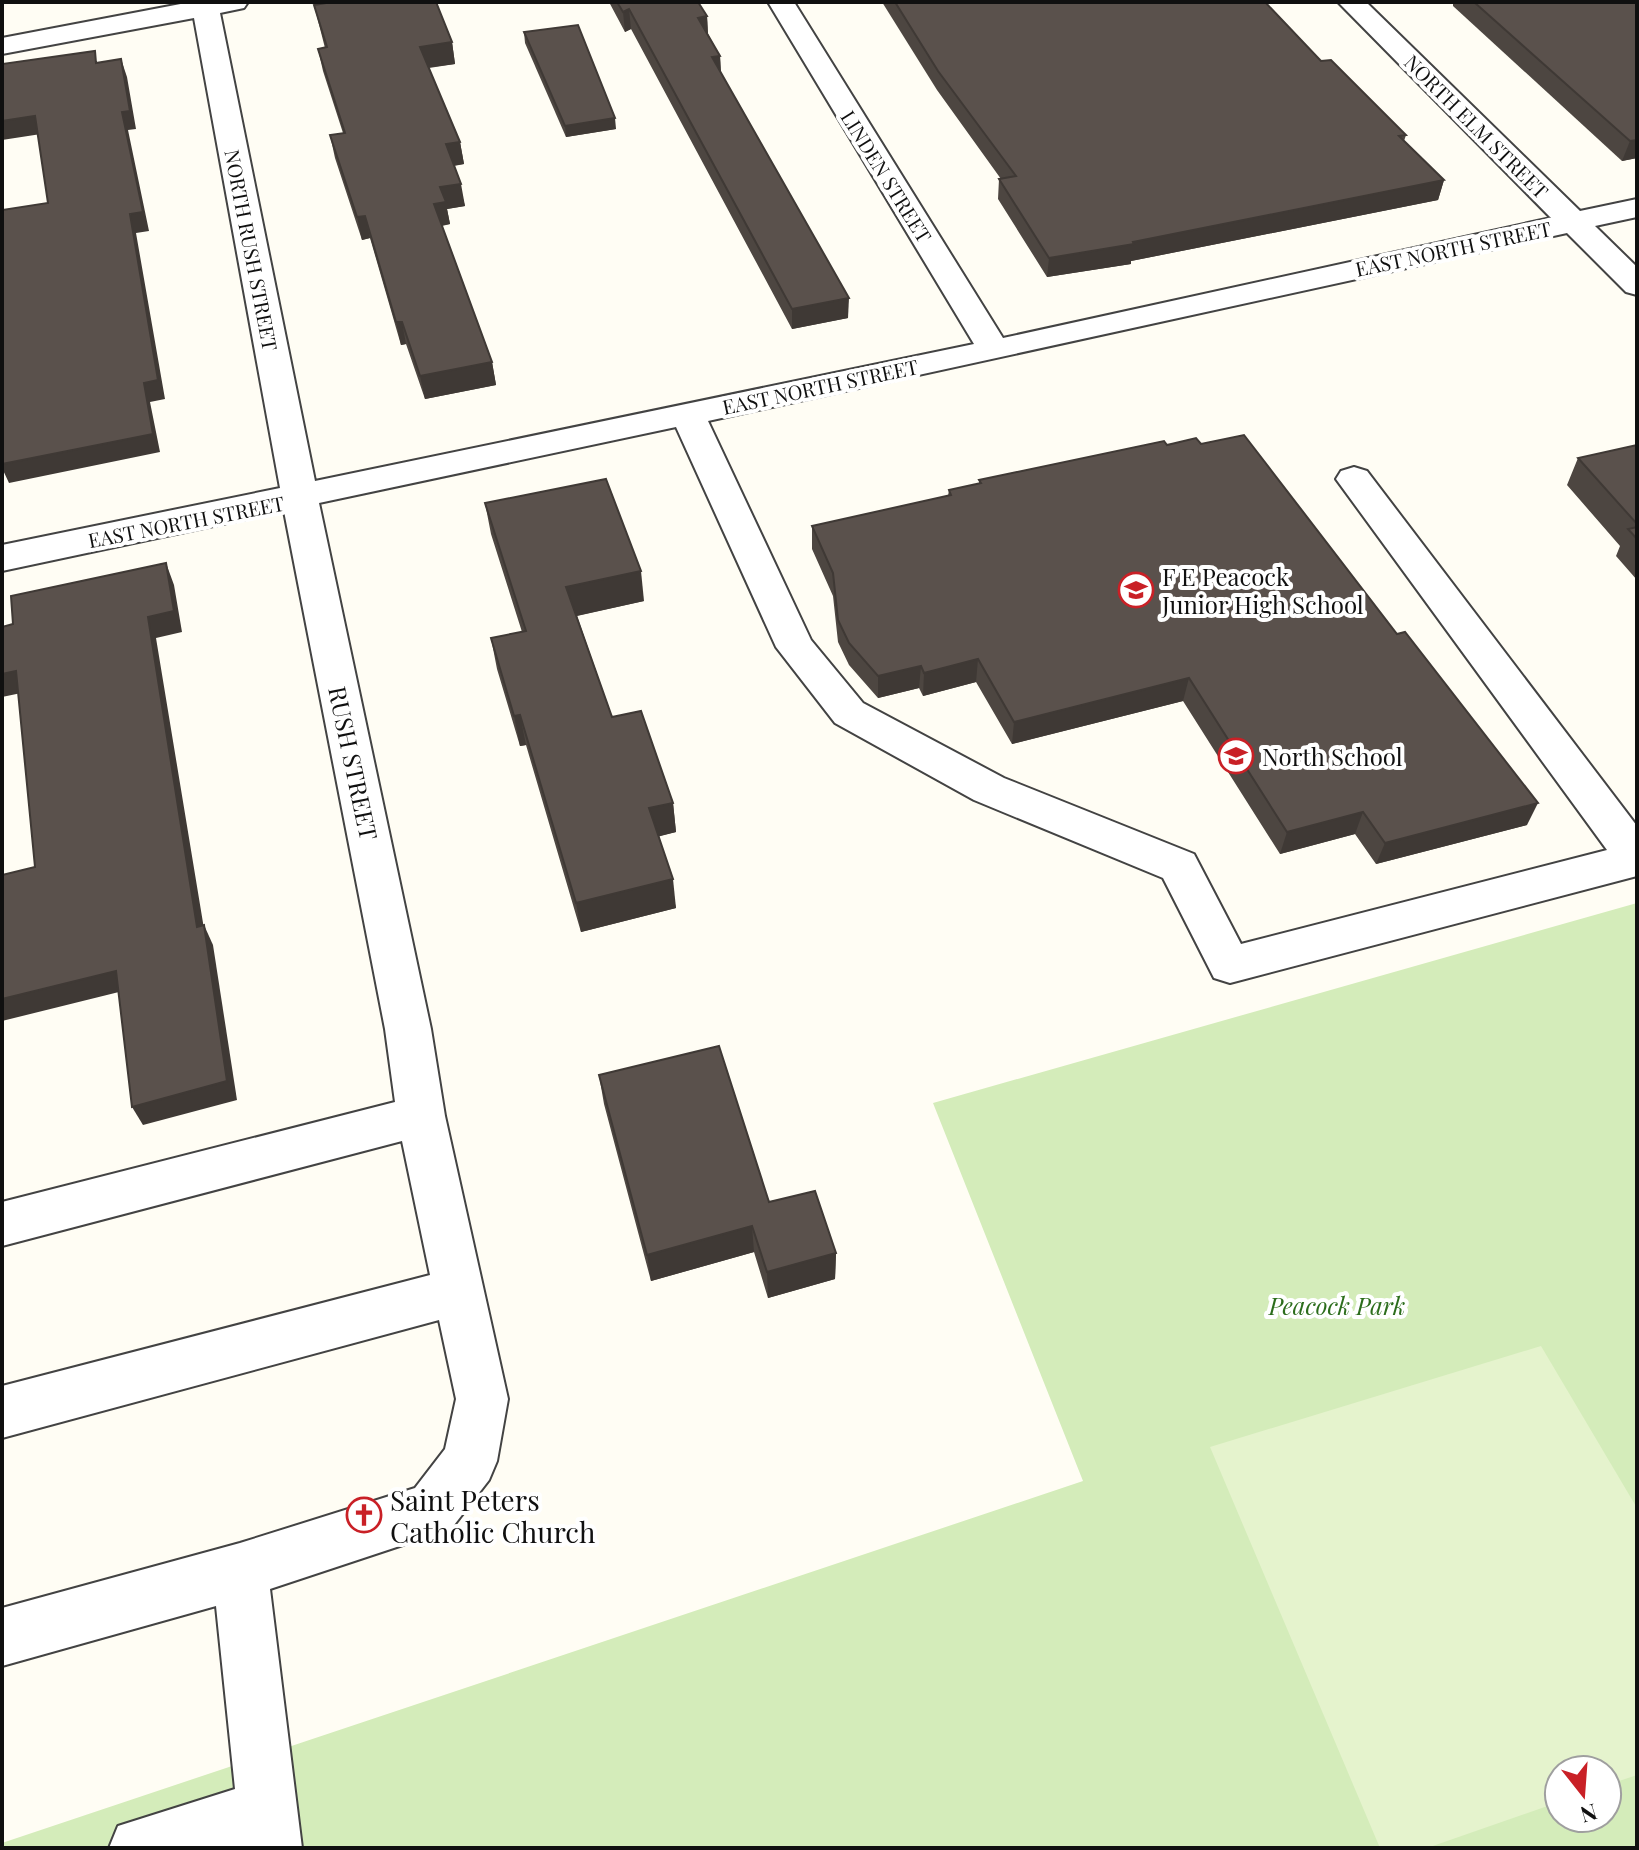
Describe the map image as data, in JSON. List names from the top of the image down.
{
  "streets": {
    "street": [
      "NORTH ELM STREET",
      "LINDEN STREET",
      "EAST NORTH STREET",
      "NORTH RUSH STREET",
      "RUSH STREET"
    ]
  },
  "crossings": [
    ["NORTH ELM STREET", "EAST NORTH STREET"],
    ["LINDEN STREET", "EAST NORTH STREET"],
    ["EAST NORTH STREET", "NORTH RUSH STREET"],
    ["EAST NORTH STREET", "RUSH STREET"],
    ["NORTH RUSH STREET", "RUSH STREET"]
  ],
  "parks": ["Peacock Park"],
  "places": {
    "school or university": ["F E Peacock Junior High School", "North School"],
    "church": ["Saint Peters Catholic Church"]
  },
  "north": "bottom"
}
